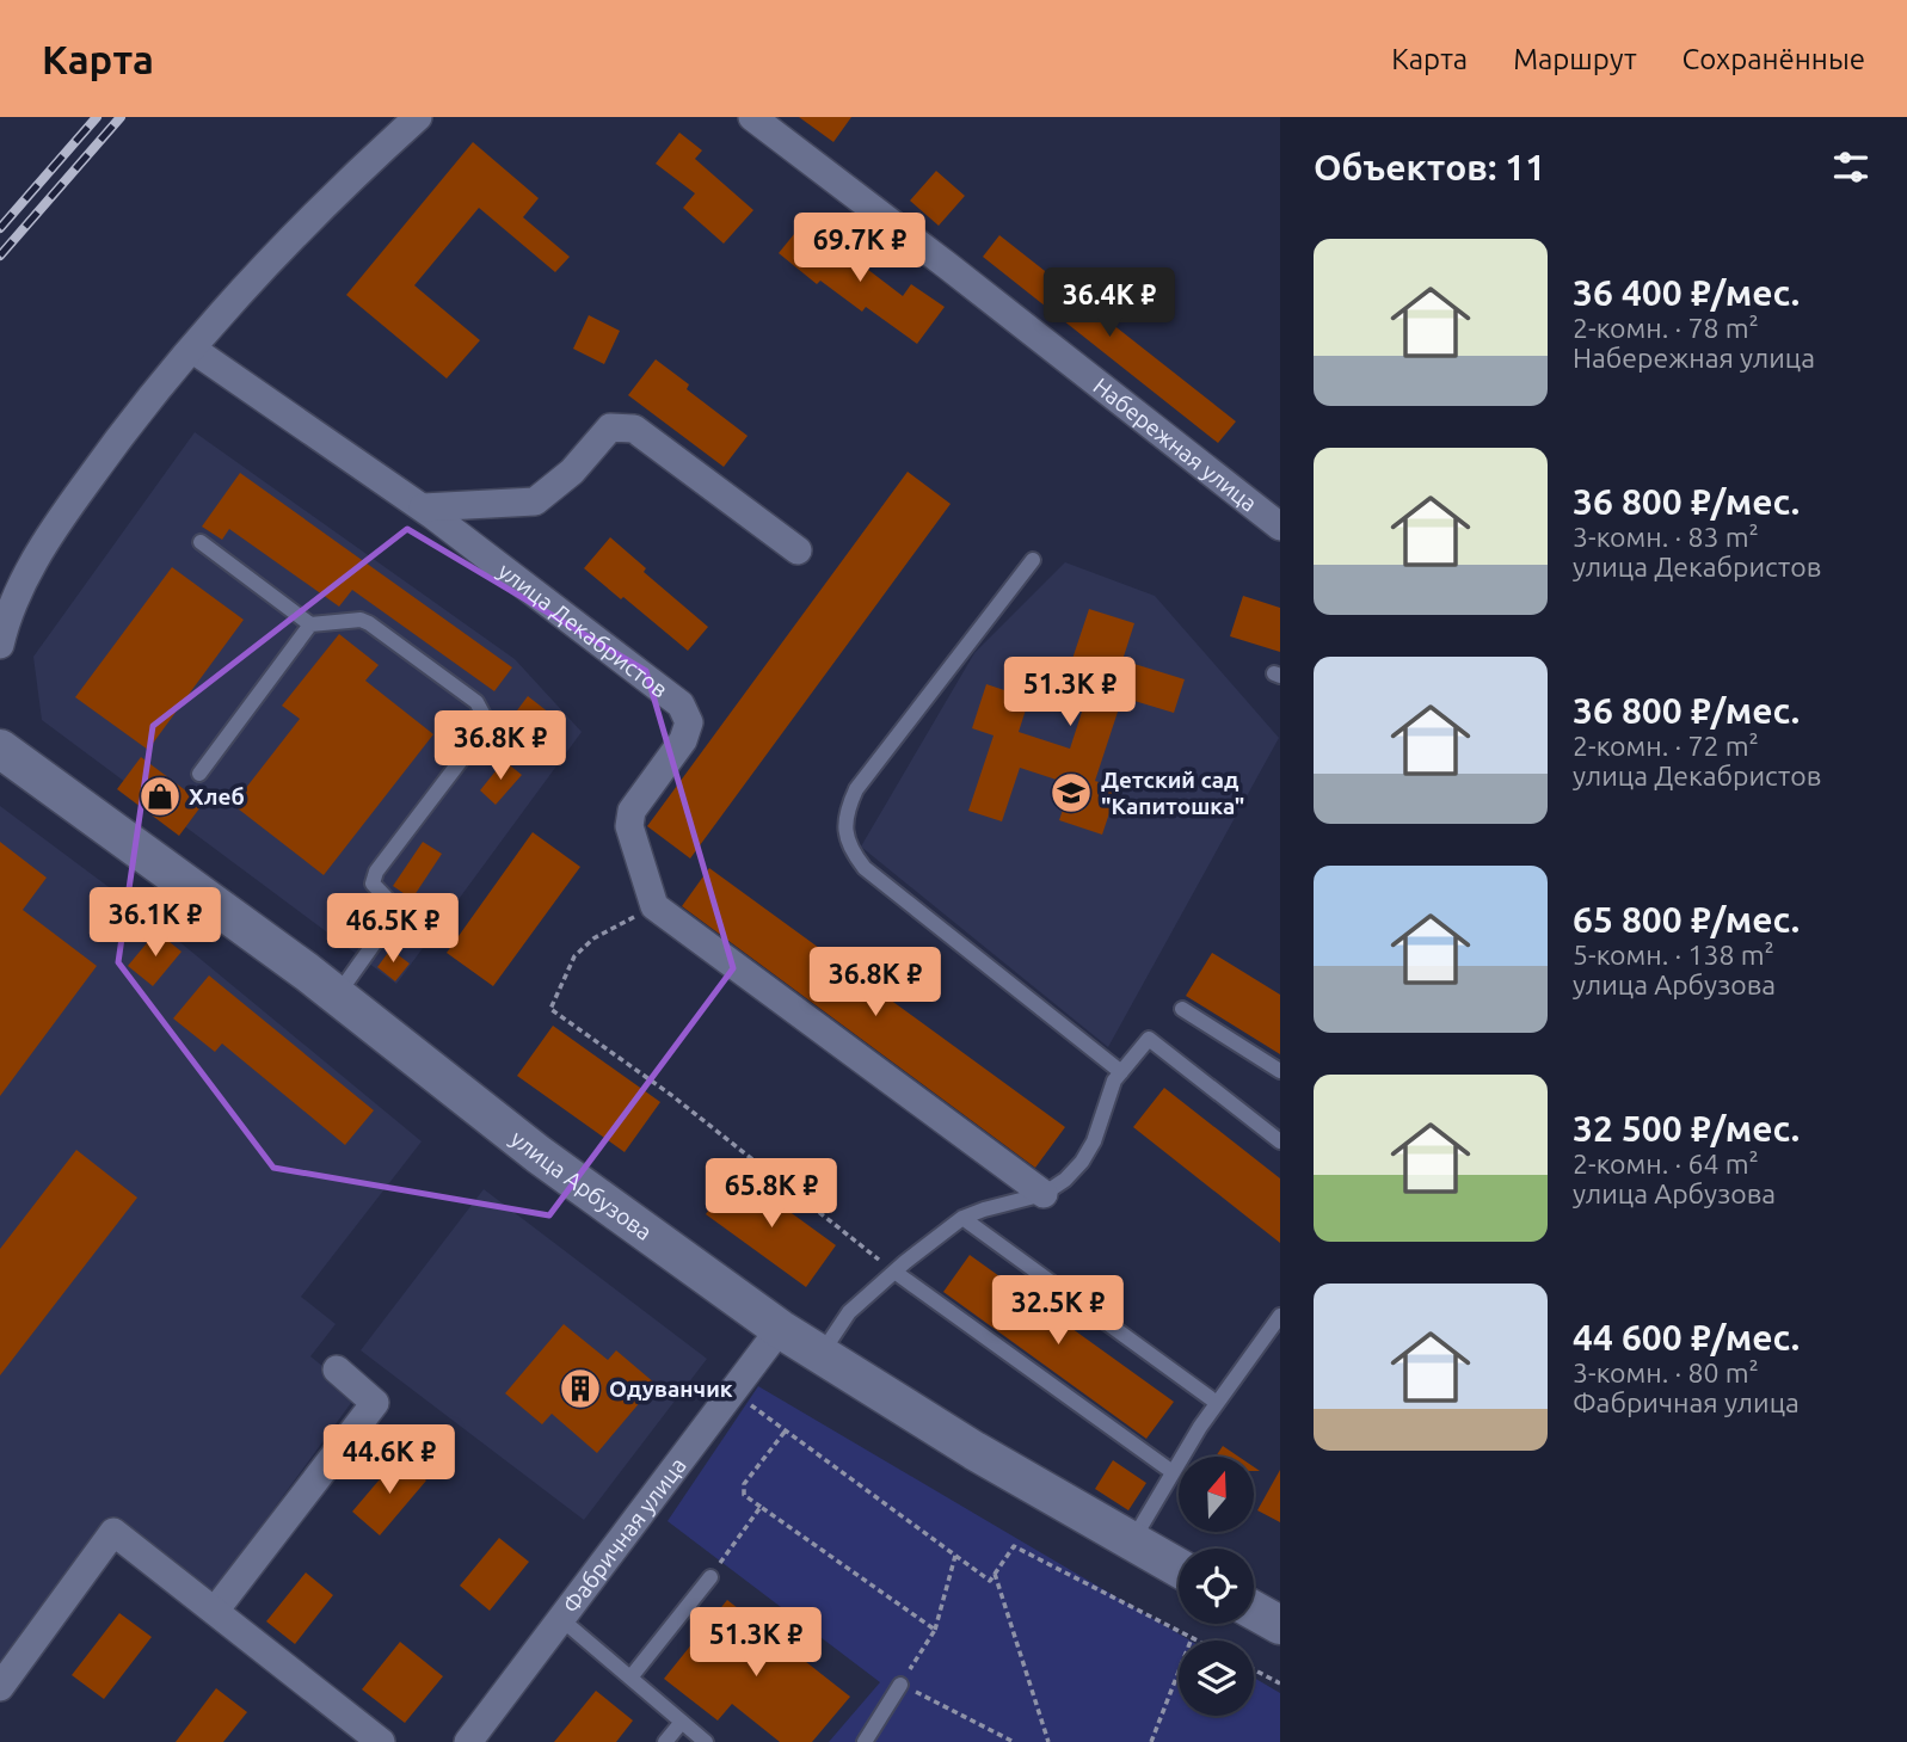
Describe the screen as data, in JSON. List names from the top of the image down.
{
  "streets": {
    "street": [
      "Набережная улица",
      "улица Декабристов",
      "улица Арбузова",
      "Фабричная улица"
    ]
  },
  "crossings": [
    ["улица Арбузова", "Фабричная улица"]
  ],
  "places": {
    "school or university": ["Детский сад \"Капитошка\""],
    "shop": ["Хлеб"],
    "building": ["Одуванчик"]
  },
  "north": "top",
  "page": {
    "header": "Карта",
    "nav": ["Карта", "Маршрут", "Сохранённые"],
    "heading": "Объектов: 11",
    "price": [
      "69.7K ₽",
      "36.4K ₽",
      "51.3K ₽",
      "36.8K ₽",
      "36.1K ₽",
      "46.5K ₽",
      "36.8K ₽",
      "65.8K ₽",
      "32.5K ₽",
      "44.6K ₽",
      "51.3K ₽"
    ],
    "list": [
      {
        "name": "36 400 ₽/мес.",
        "note": "2-комн. · 78 m² · Набережная улица"
      },
      {
        "name": "36 800 ₽/мес.",
        "note": "3-комн. · 83 m² · улица Декабристов"
      },
      {
        "name": "36 800 ₽/мес.",
        "note": "2-комн. · 72 m² · улица Декабристов"
      },
      {
        "name": "65 800 ₽/мес.",
        "note": "5-комн. · 138 m² · улица Арбузова"
      },
      {
        "name": "32 500 ₽/мес.",
        "note": "2-комн. · 64 m² · улица Арбузова"
      },
      {
        "name": "44 600 ₽/мес.",
        "note": "3-комн. · 80 m² · Фабричная улица"
      }
    ]
  }
}
